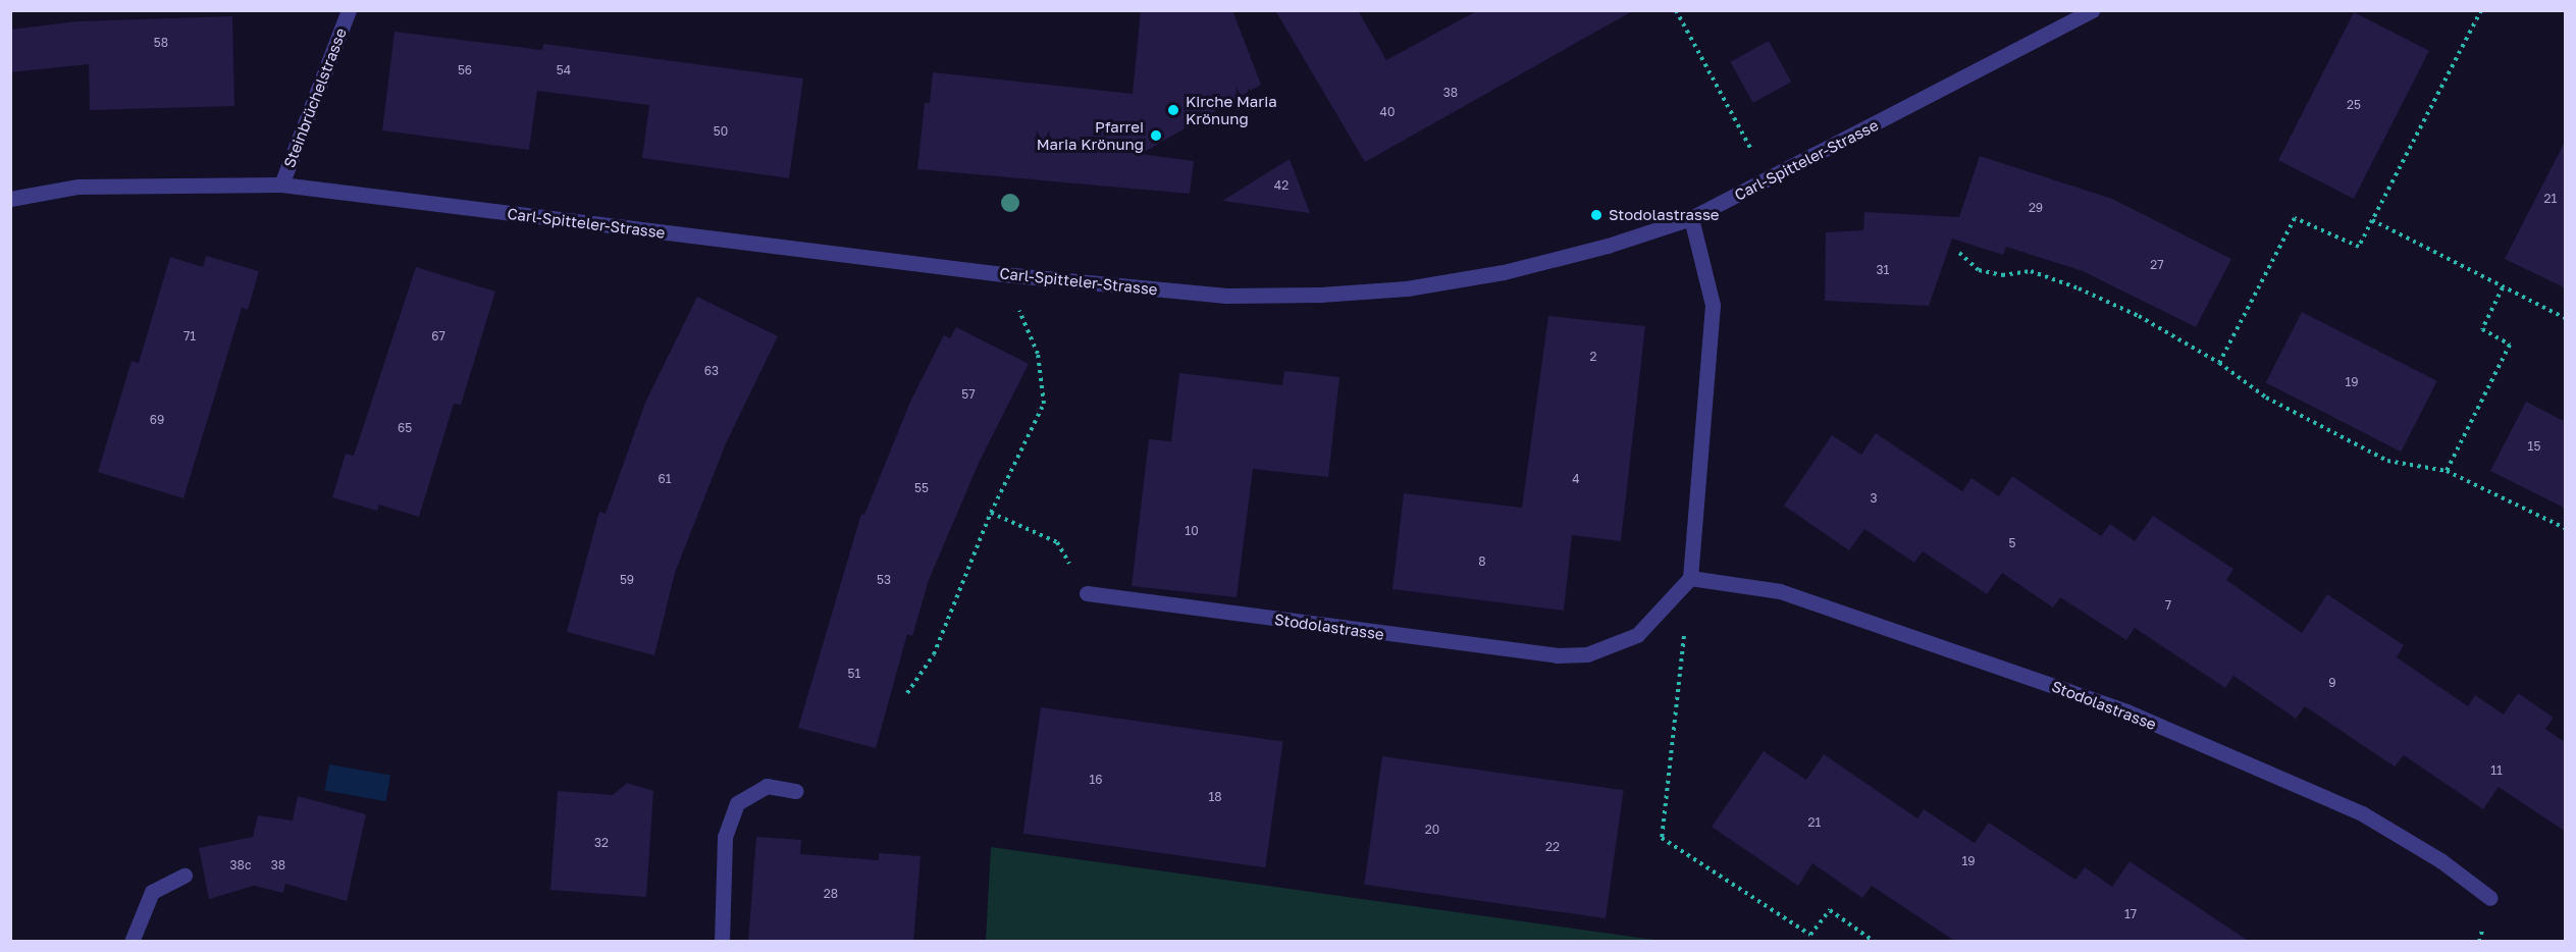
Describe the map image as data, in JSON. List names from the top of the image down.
{
  "streets": {
    "street": ["Steinbrüchelstrasse", "Carl-Spitteler-Strasse", "Stodolastrasse"]
  },
  "crossings": [
    ["Steinbrüchelstrasse", "Carl-Spitteler-Strasse"]
  ],
  "places": ["Kirche Maria Krönung", "Pfarrei Maria Krönung", "Stodolastrasse"],
  "house_numbers": [
    "58",
    "56",
    "54",
    "38",
    "25",
    "40",
    "50",
    "42",
    "21",
    "29",
    "27",
    "31",
    "71",
    "67",
    "2",
    "63",
    "19",
    "57",
    "69",
    "65",
    "15",
    "61",
    "4",
    "55",
    "3",
    "10",
    "5",
    "8",
    "59",
    "53",
    "7",
    "51",
    "9",
    "11",
    "16",
    "18",
    "21",
    "20",
    "32",
    "22",
    "19",
    "38c",
    "38",
    "28",
    "17"
  ]
}
